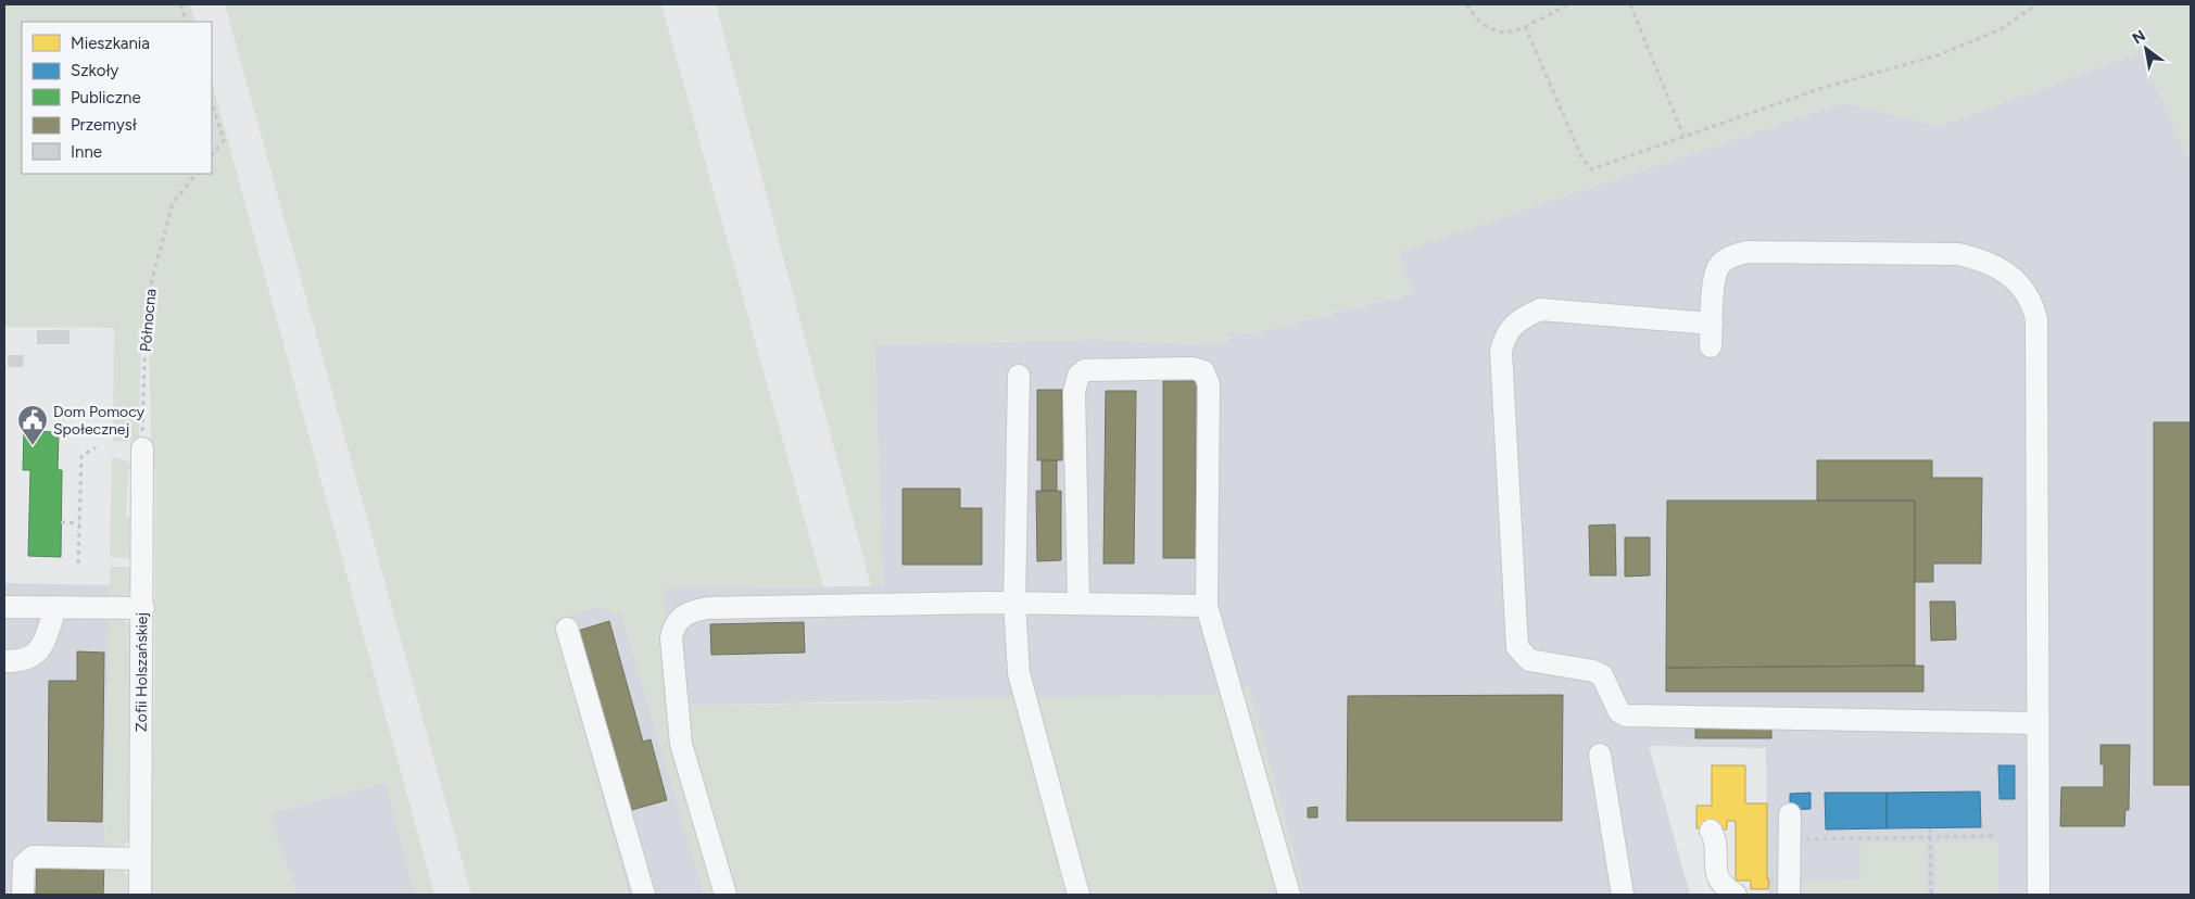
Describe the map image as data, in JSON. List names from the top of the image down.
{
  "streets": {
    "street": ["Zofii Holszańskiej"],
    "path": ["Północna"]
  },
  "crossings": [
    ["Północna", "Zofii Holszańskiej"]
  ],
  "places": {
    "public building": ["Dom Pomocy Społecznej"]
  },
  "legend": [
    "Mieszkania",
    "Szkoły",
    "Publiczne",
    "Przemysł",
    "Inne"
  ],
  "north": "top left"
}
